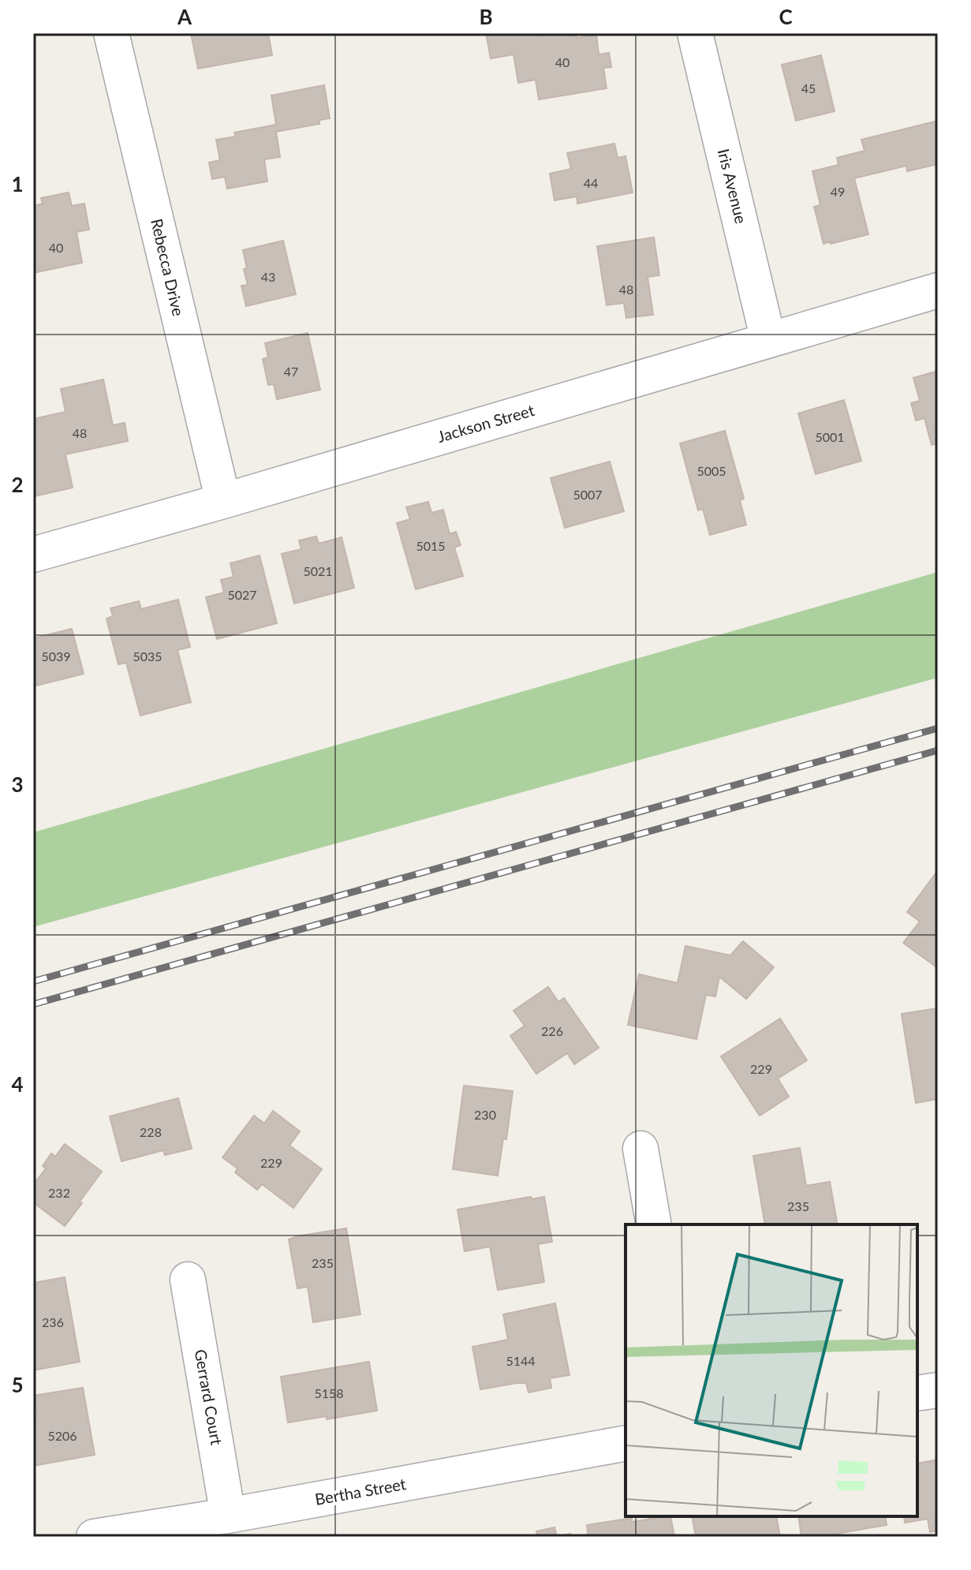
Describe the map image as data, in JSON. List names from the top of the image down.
{
  "streets": {
    "street": [
      "Iris Avenue",
      "Rebecca Drive",
      "Jackson Street",
      "Gerrard Court",
      "Bertha Street"
    ]
  },
  "crossings": [
    ["Iris Avenue", "Jackson Street"],
    ["Rebecca Drive", "Jackson Street"],
    ["Gerrard Court", "Bertha Street"]
  ],
  "house_numbers": [
    "40",
    "45",
    "44",
    "49",
    "40",
    "43",
    "48",
    "47",
    "48",
    "5001",
    "5005",
    "5007",
    "5015",
    "5021",
    "5027",
    "5039",
    "5035",
    "226",
    "229",
    "230",
    "228",
    "229",
    "232",
    "235",
    "235",
    "236",
    "5144",
    "5158",
    "5206"
  ],
  "grid": {
    "columns": ["A", "B", "C"],
    "rows": [
      "1",
      "2",
      "3",
      "4",
      "5"
    ]
  }
}
